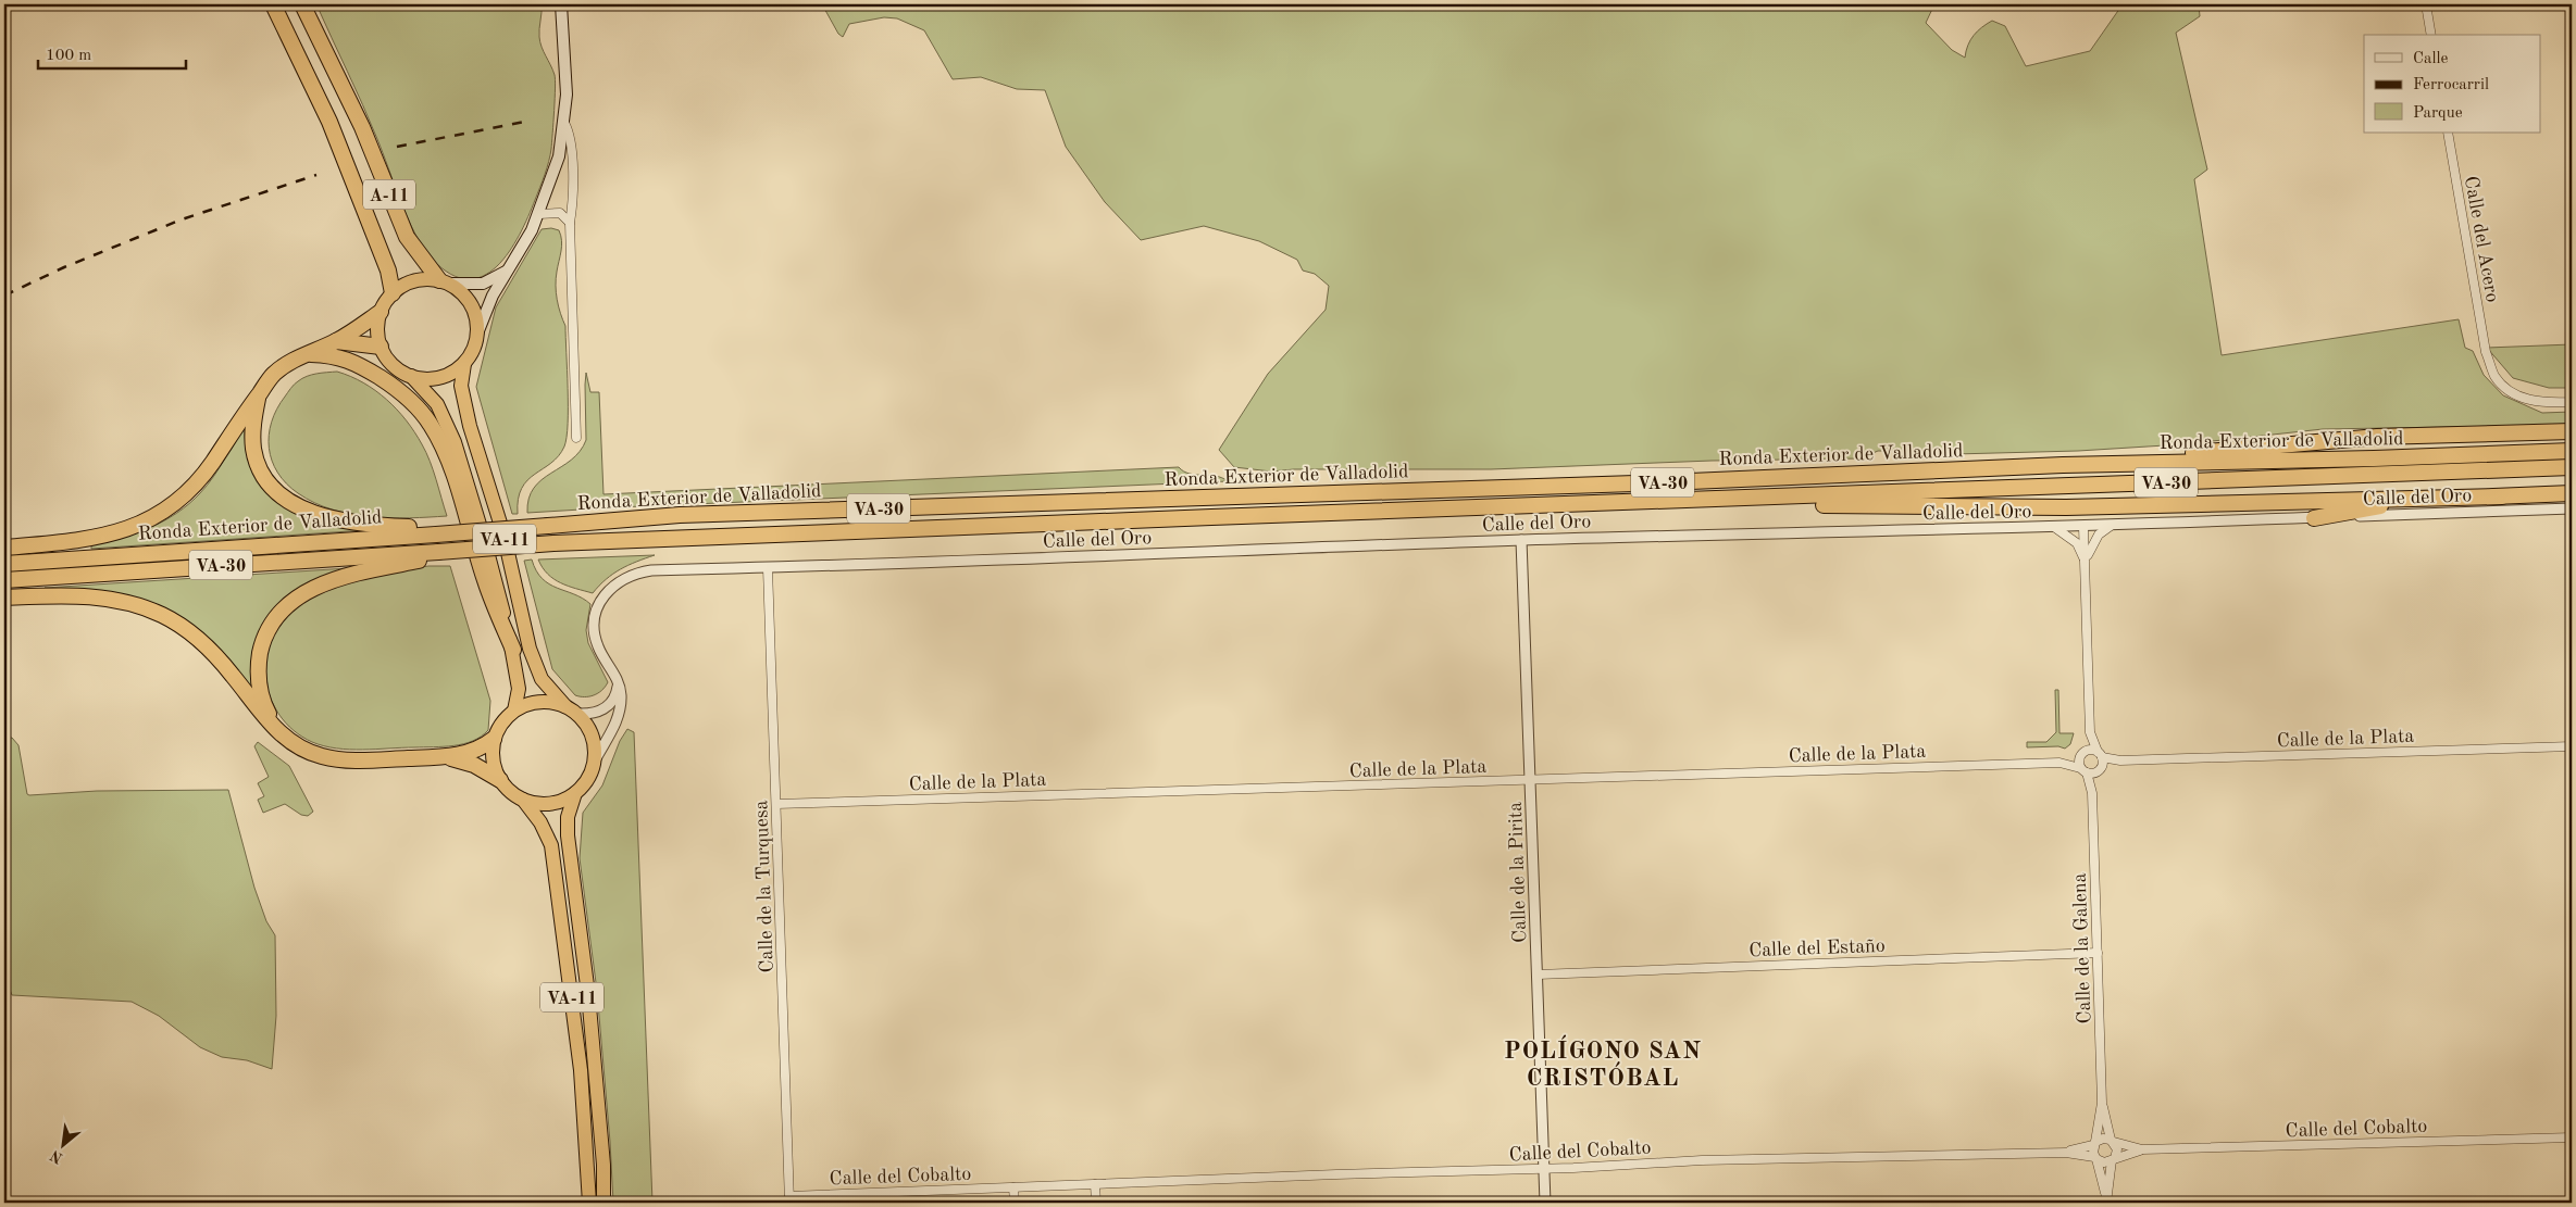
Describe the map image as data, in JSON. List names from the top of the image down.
{
  "streets": {
    "highway": [
      "A-11",
      "Ronda Exterior de Valladolid",
      "VA-30",
      "VA-11"
    ],
    "street": [
      "Calle del Acero",
      "Calle del Oro",
      "Calle de la Plata",
      "Calle de la Pirita",
      "Calle de la Turquesa",
      "Calle del Estaño",
      "Calle de la Galena",
      "Calle del Cobalto"
    ]
  },
  "crossings": [
    ["A-11", "VA-11"],
    ["Calle del Oro", "VA-11"],
    ["Calle del Oro", "Calle de la Pirita"],
    ["Calle del Oro", "Calle de la Turquesa"],
    ["Calle de la Plata", "Calle de la Pirita"],
    ["Calle de la Plata", "Calle de la Turquesa"],
    ["Calle de la Plata", "Calle de la Galena"],
    ["Calle de la Pirita", "Calle del Estaño"],
    ["Calle de la Pirita", "Calle del Cobalto"],
    ["Calle de la Turquesa", "Calle del Cobalto"],
    ["Calle del Estaño", "Calle de la Galena"],
    ["Calle de la Galena", "Calle del Cobalto"]
  ],
  "districts": ["POLÍGONO SAN CRISTÓBAL"],
  "legend": ["Calle", "Ferrocarril", "Parque"],
  "scale_bar": "100 m",
  "north": "bottom left"
}
